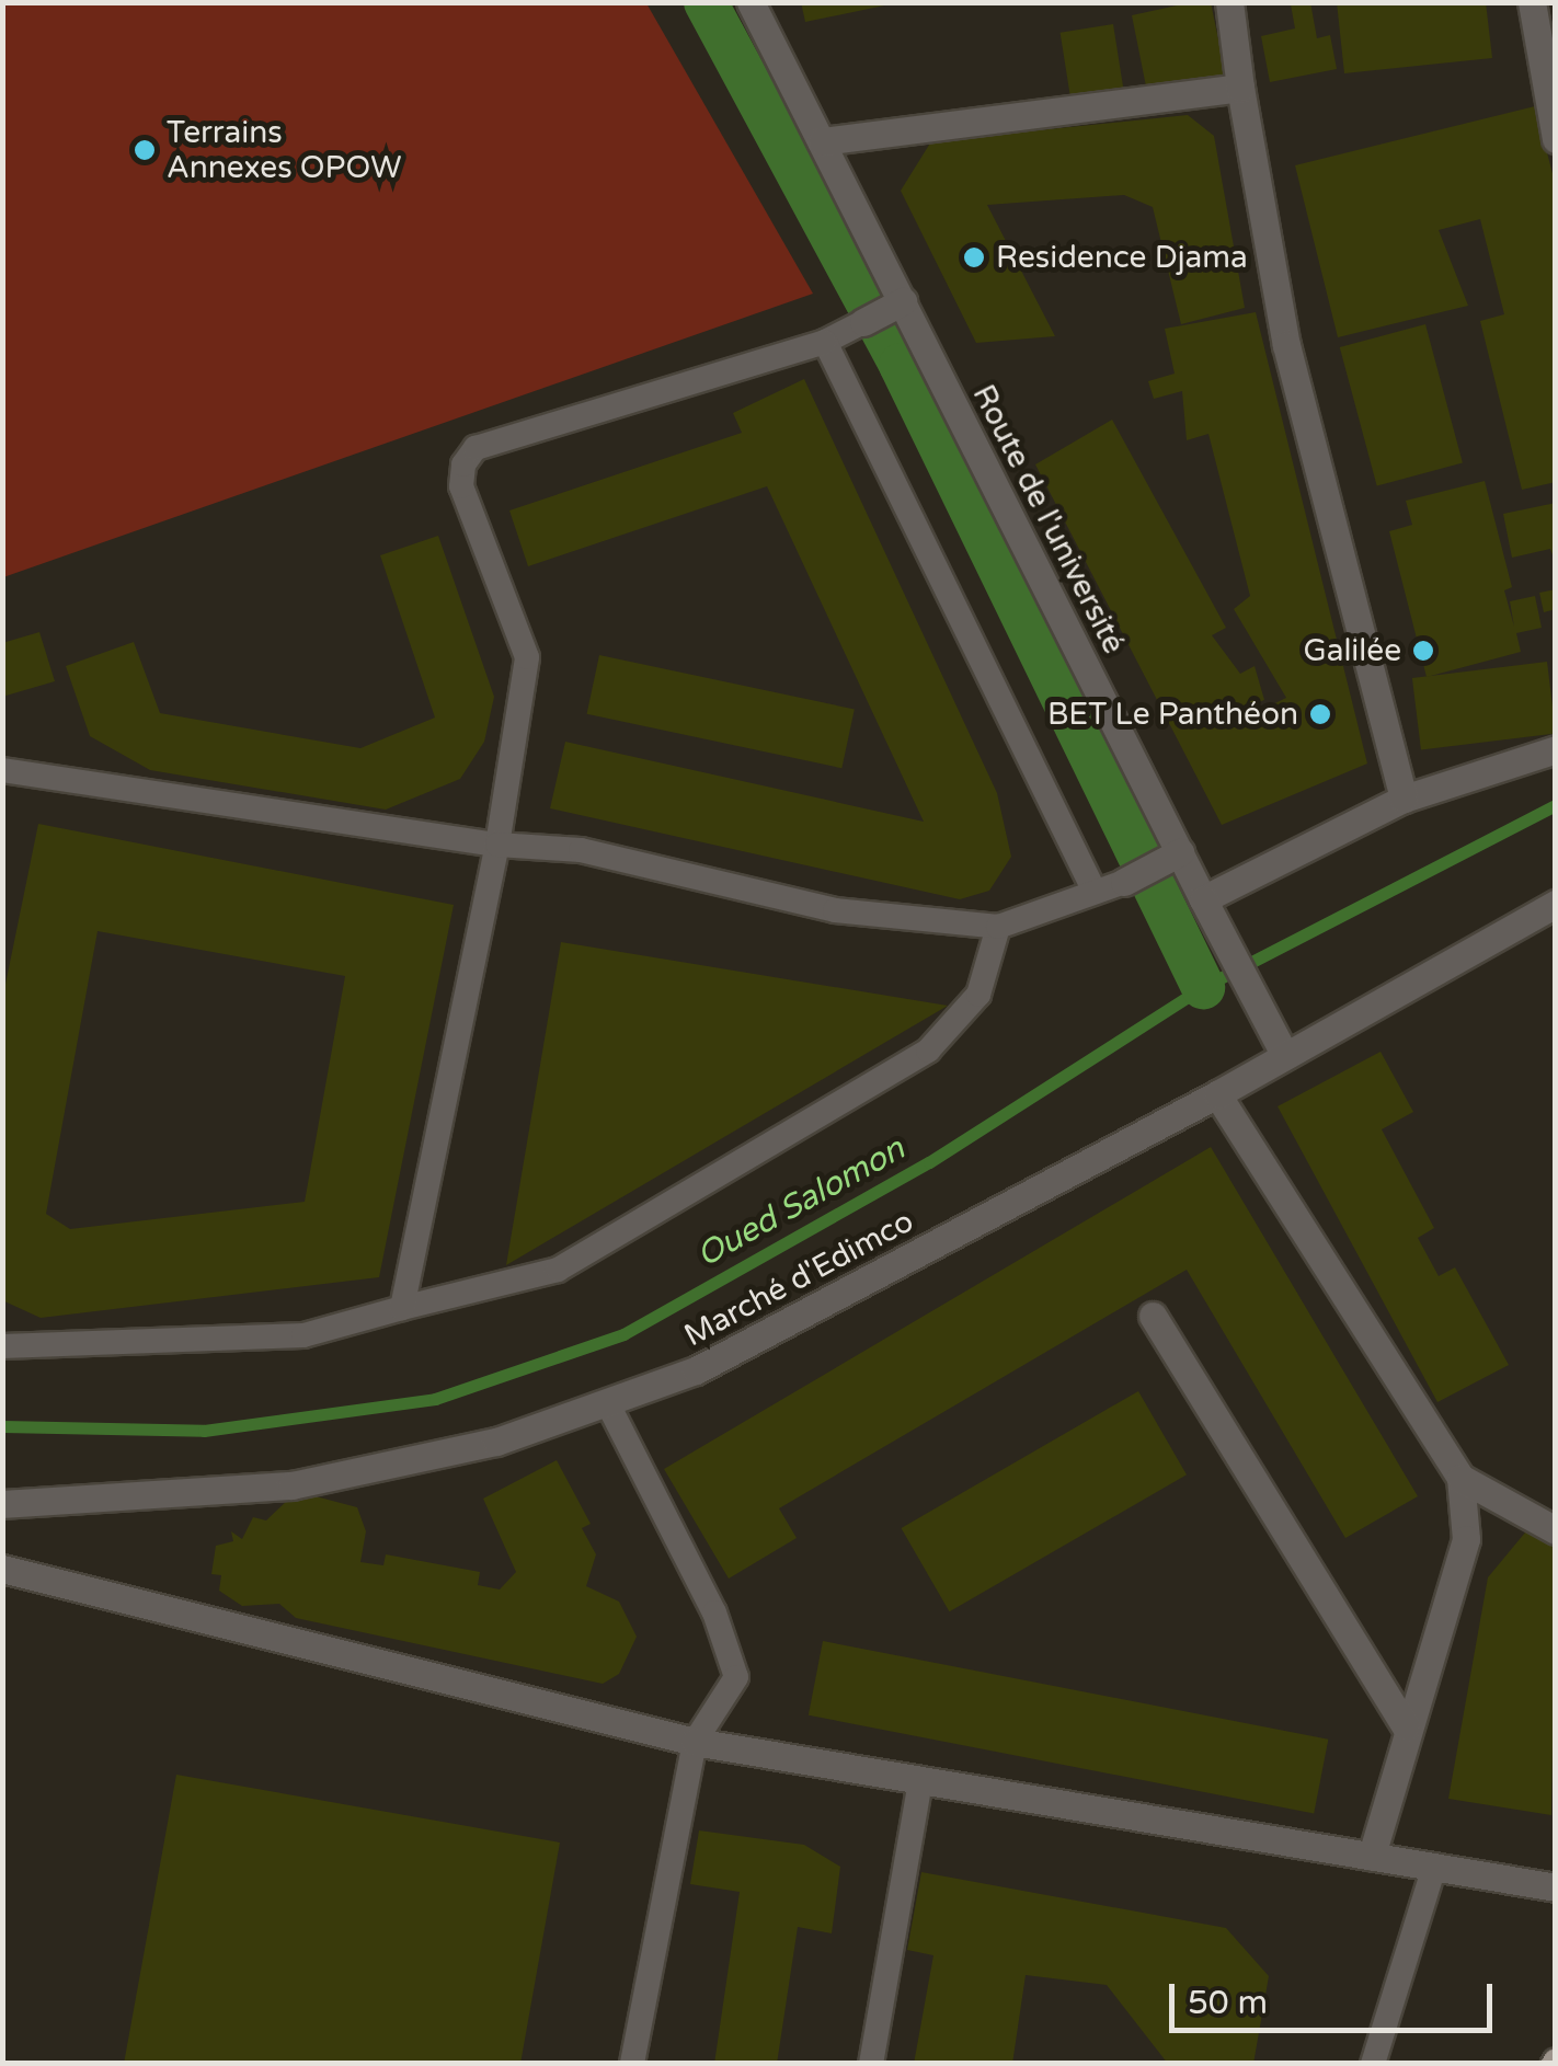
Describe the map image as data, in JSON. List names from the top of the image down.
{
  "streets": {
    "street": ["Route de l'université", "Marché d'Edimco"]
  },
  "crossings": [
    ["Route de l'université", "Marché d'Edimco"]
  ],
  "water": ["Oued Salomon"],
  "places": [
    "Terrains Annexes OPOW",
    "Residence Djama",
    "Galilée",
    "BET Le Panthéon"
  ],
  "scale_bar": "50 m"
}
